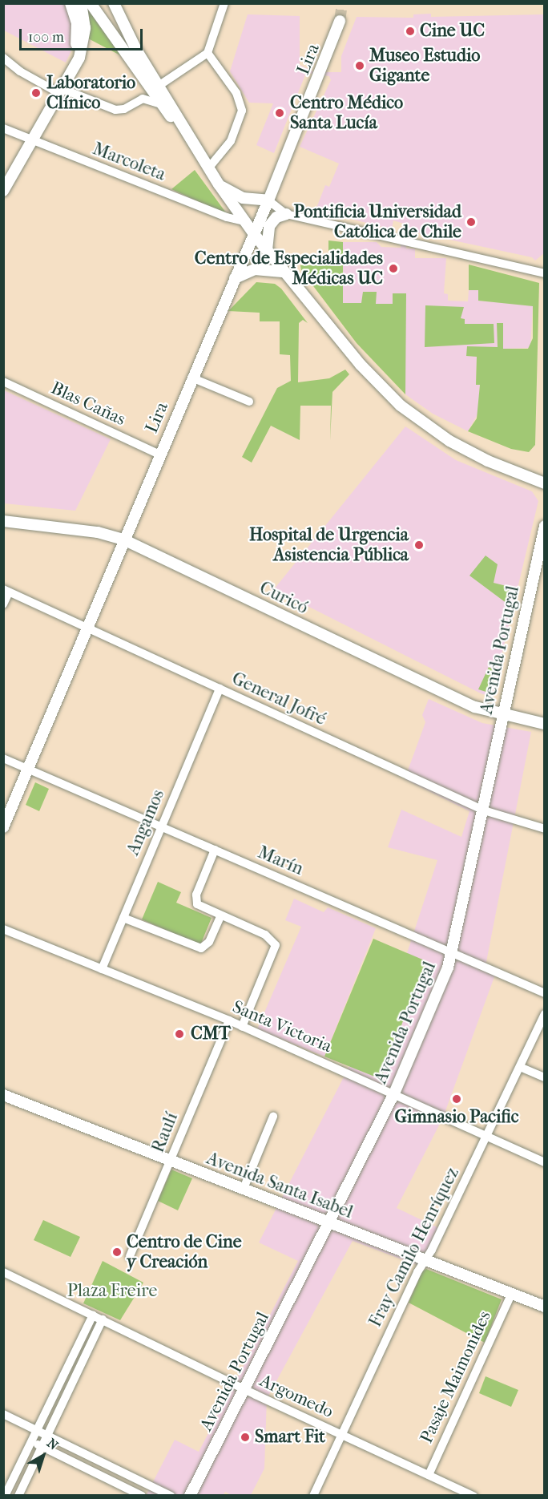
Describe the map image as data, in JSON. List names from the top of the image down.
{
  "streets": {
    "main road": [
      "Lira",
      "Curicó",
      "Avenida Portugal",
      "Avenida Santa Isabel"
    ],
    "street": [
      "Marcoleta",
      "Blas Cañas",
      "General Jofré",
      "Angamos",
      "Marín",
      "Santa Victoria",
      "Raulí",
      "Fray Camilo Henríquez",
      "Pasaje Maimonides",
      "Argomedo"
    ]
  },
  "crossings": [
    ["Lira", "Blas Cañas"],
    ["Lira", "Curicó"],
    ["Lira", "General Jofré"],
    ["Lira", "Marín"],
    ["Curicó", "Avenida Portugal"],
    ["Avenida Portugal", "General Jofré"],
    ["Avenida Portugal", "Marín"],
    ["Avenida Portugal", "Santa Victoria"],
    ["Avenida Portugal", "Avenida Santa Isabel"],
    ["Avenida Portugal", "Argomedo"],
    ["General Jofré", "Angamos"],
    ["Angamos", "Marín"],
    ["Angamos", "Santa Victoria"],
    ["Santa Victoria", "Raulí"],
    ["Santa Victoria", "Fray Camilo Henríquez"],
    ["Raulí", "Avenida Santa Isabel"],
    ["Avenida Santa Isabel", "Fray Camilo Henríquez"],
    ["Avenida Santa Isabel", "Pasaje Maimonides"],
    ["Fray Camilo Henríquez", "Argomedo"],
    ["Pasaje Maimonides", "Argomedo"]
  ],
  "parks": ["Plaza Freire"],
  "places": [
    "Cine UC",
    "Museo Estudio Gigante",
    "Laboratorio Clínico",
    "Centro Médico Santa Lucía",
    "Pontificia Universidad Católica de Chile",
    "Centro de Especialidades Médicas UC",
    "Hospital de Urgencia Asistencia Pública",
    "CMT",
    "Gimnasio Pacific",
    "Centro de Cine y Creación",
    "Smart Fit"
  ],
  "scale_bar": "100 m",
  "north": "top right"
}
